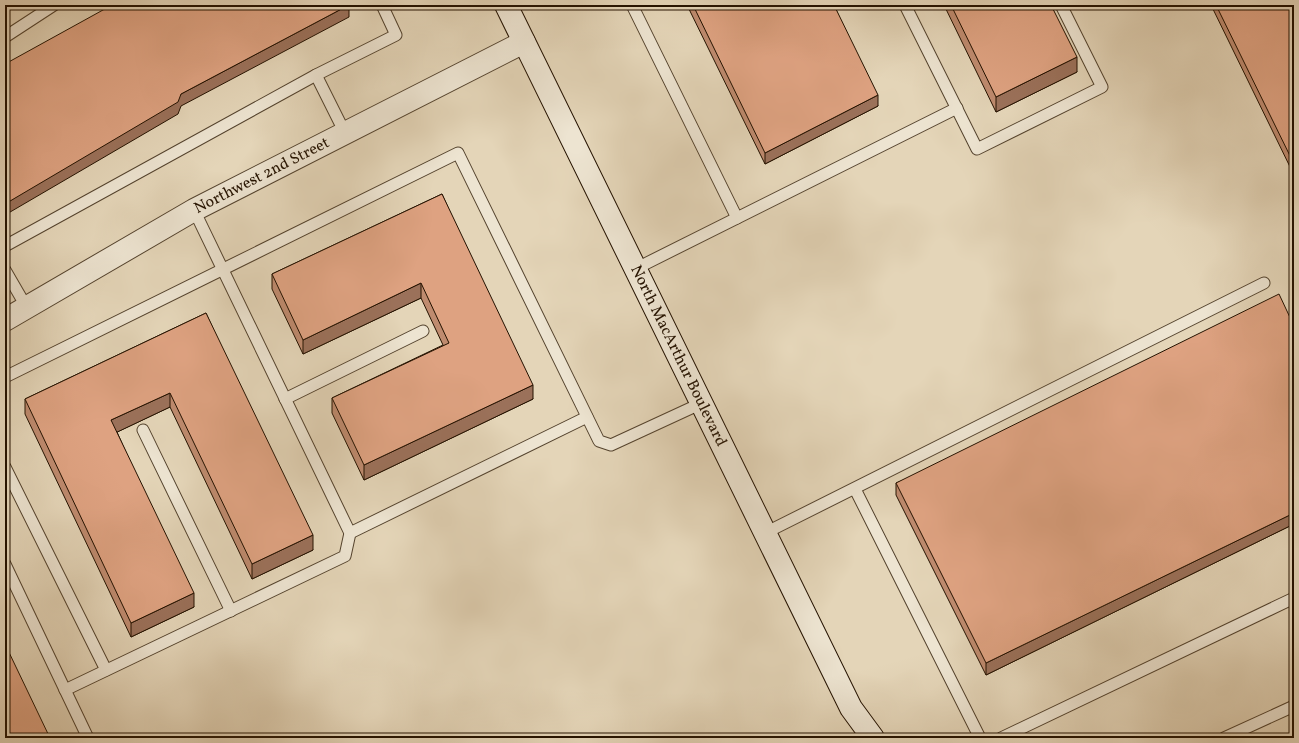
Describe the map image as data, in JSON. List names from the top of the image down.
{
  "streets": {
    "main road": ["Northwest 2nd Street", "North MacArthur Boulevard"]
  },
  "crossings": [
    ["Northwest 2nd Street", "North MacArthur Boulevard"]
  ]
}
